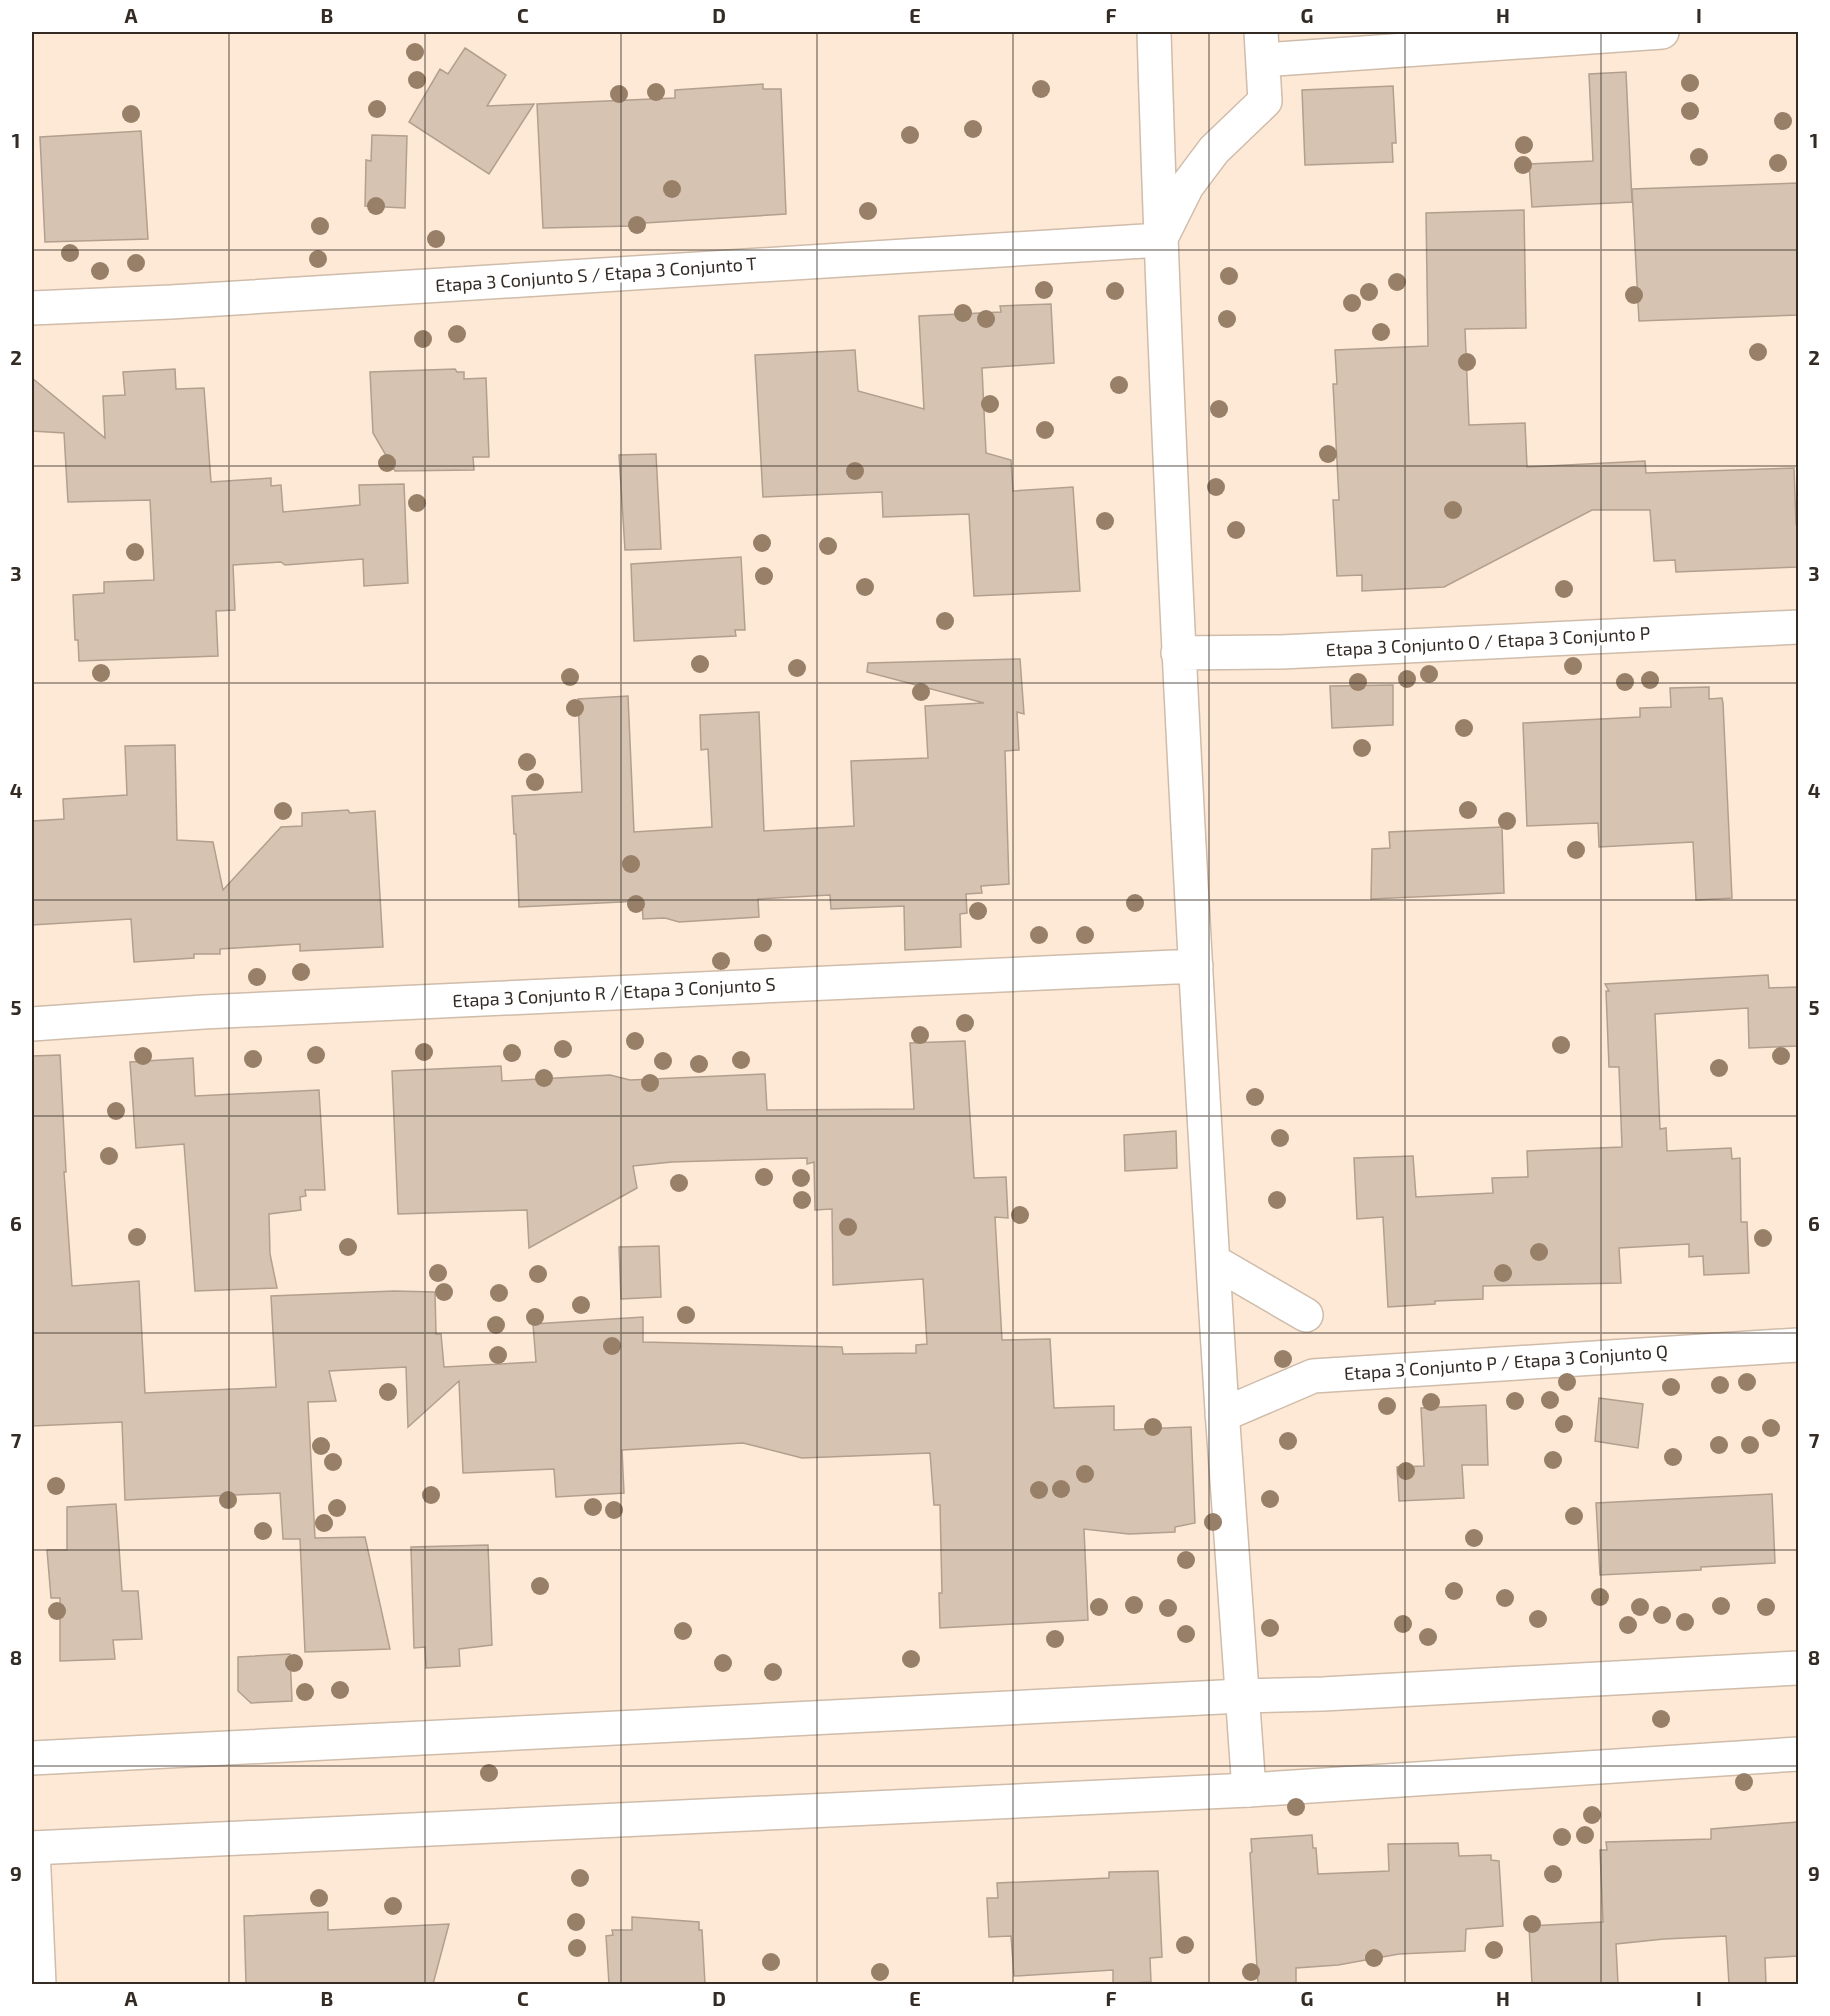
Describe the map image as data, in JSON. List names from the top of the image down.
{
  "streets": {
    "street": [
      "Etapa 3 Conjunto S / Etapa 3 Conjunto T",
      "Etapa 3 Conjunto O / Etapa 3 Conjunto P",
      "Etapa 3 Conjunto R / Etapa 3 Conjunto S",
      "Etapa 3 Conjunto P / Etapa 3 Conjunto Q"
    ]
  },
  "grid": {
    "columns": [
      "A",
      "B",
      "C",
      "D",
      "E",
      "F",
      "G",
      "H",
      "I"
    ],
    "rows": [
      "1",
      "2",
      "3",
      "4",
      "5",
      "6",
      "7",
      "8",
      "9"
    ]
  }
}
